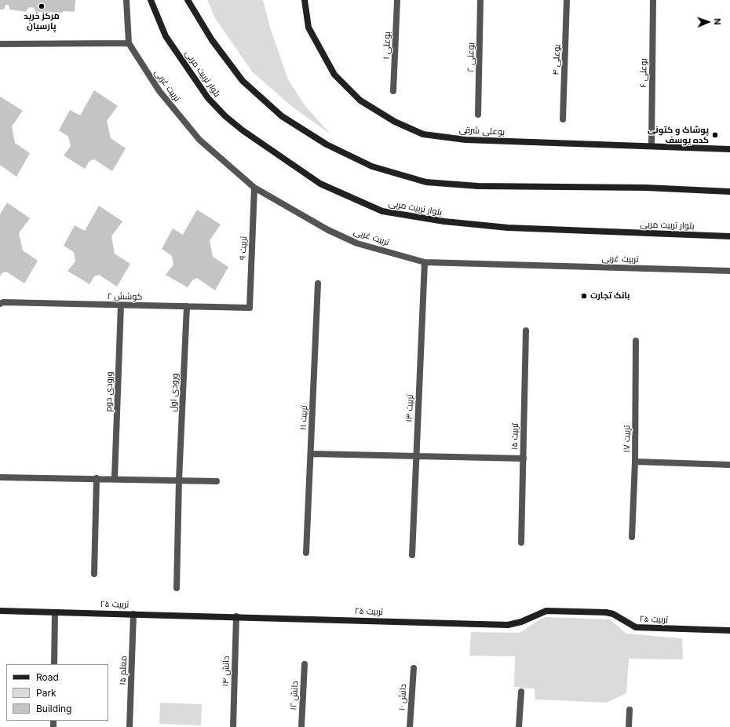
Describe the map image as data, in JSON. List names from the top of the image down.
{
  "streets": {
    "main road": ["بلوار تربیت مربی", "بوعلی شرقی", "تربیت ۲۵"],
    "street": [
      "بوعلی ۱",
      "بوعلی ۲",
      "بوعلی ۴",
      "بوعلی ۶",
      "تربیت غربی",
      "تربیت ۹",
      "کوشش ۲",
      "ورودی دوم",
      "ورودی اول",
      "تربیت ۱۳",
      "تربیت ۱۱",
      "تربیت ۱۵",
      "تربیت ۱۷",
      "معلم ۱۵",
      "دانش ۱۴",
      "دانش ۱۲",
      "دانش ۱۰"
    ]
  },
  "crossings": [
    ["بوعلی ۶", "بوعلی شرقی"],
    ["تربیت غربی", "تربیت ۹"],
    ["تربیت غربی", "تربیت ۱۳"],
    ["تربیت ۹", "کوشش ۲"],
    ["کوشش ۲", "ورودی دوم"],
    ["کوشش ۲", "ورودی اول"],
    ["تربیت ۲۵", "معلم ۱۵"],
    ["تربیت ۲۵", "دانش ۱۴"]
  ],
  "places": ["مرکز خرید پارسیان", "پوشاک و کتونی کده یوسف", "بانک تجارت"],
  "legend": ["Road", "Park", "Building"],
  "north": "right"
}
